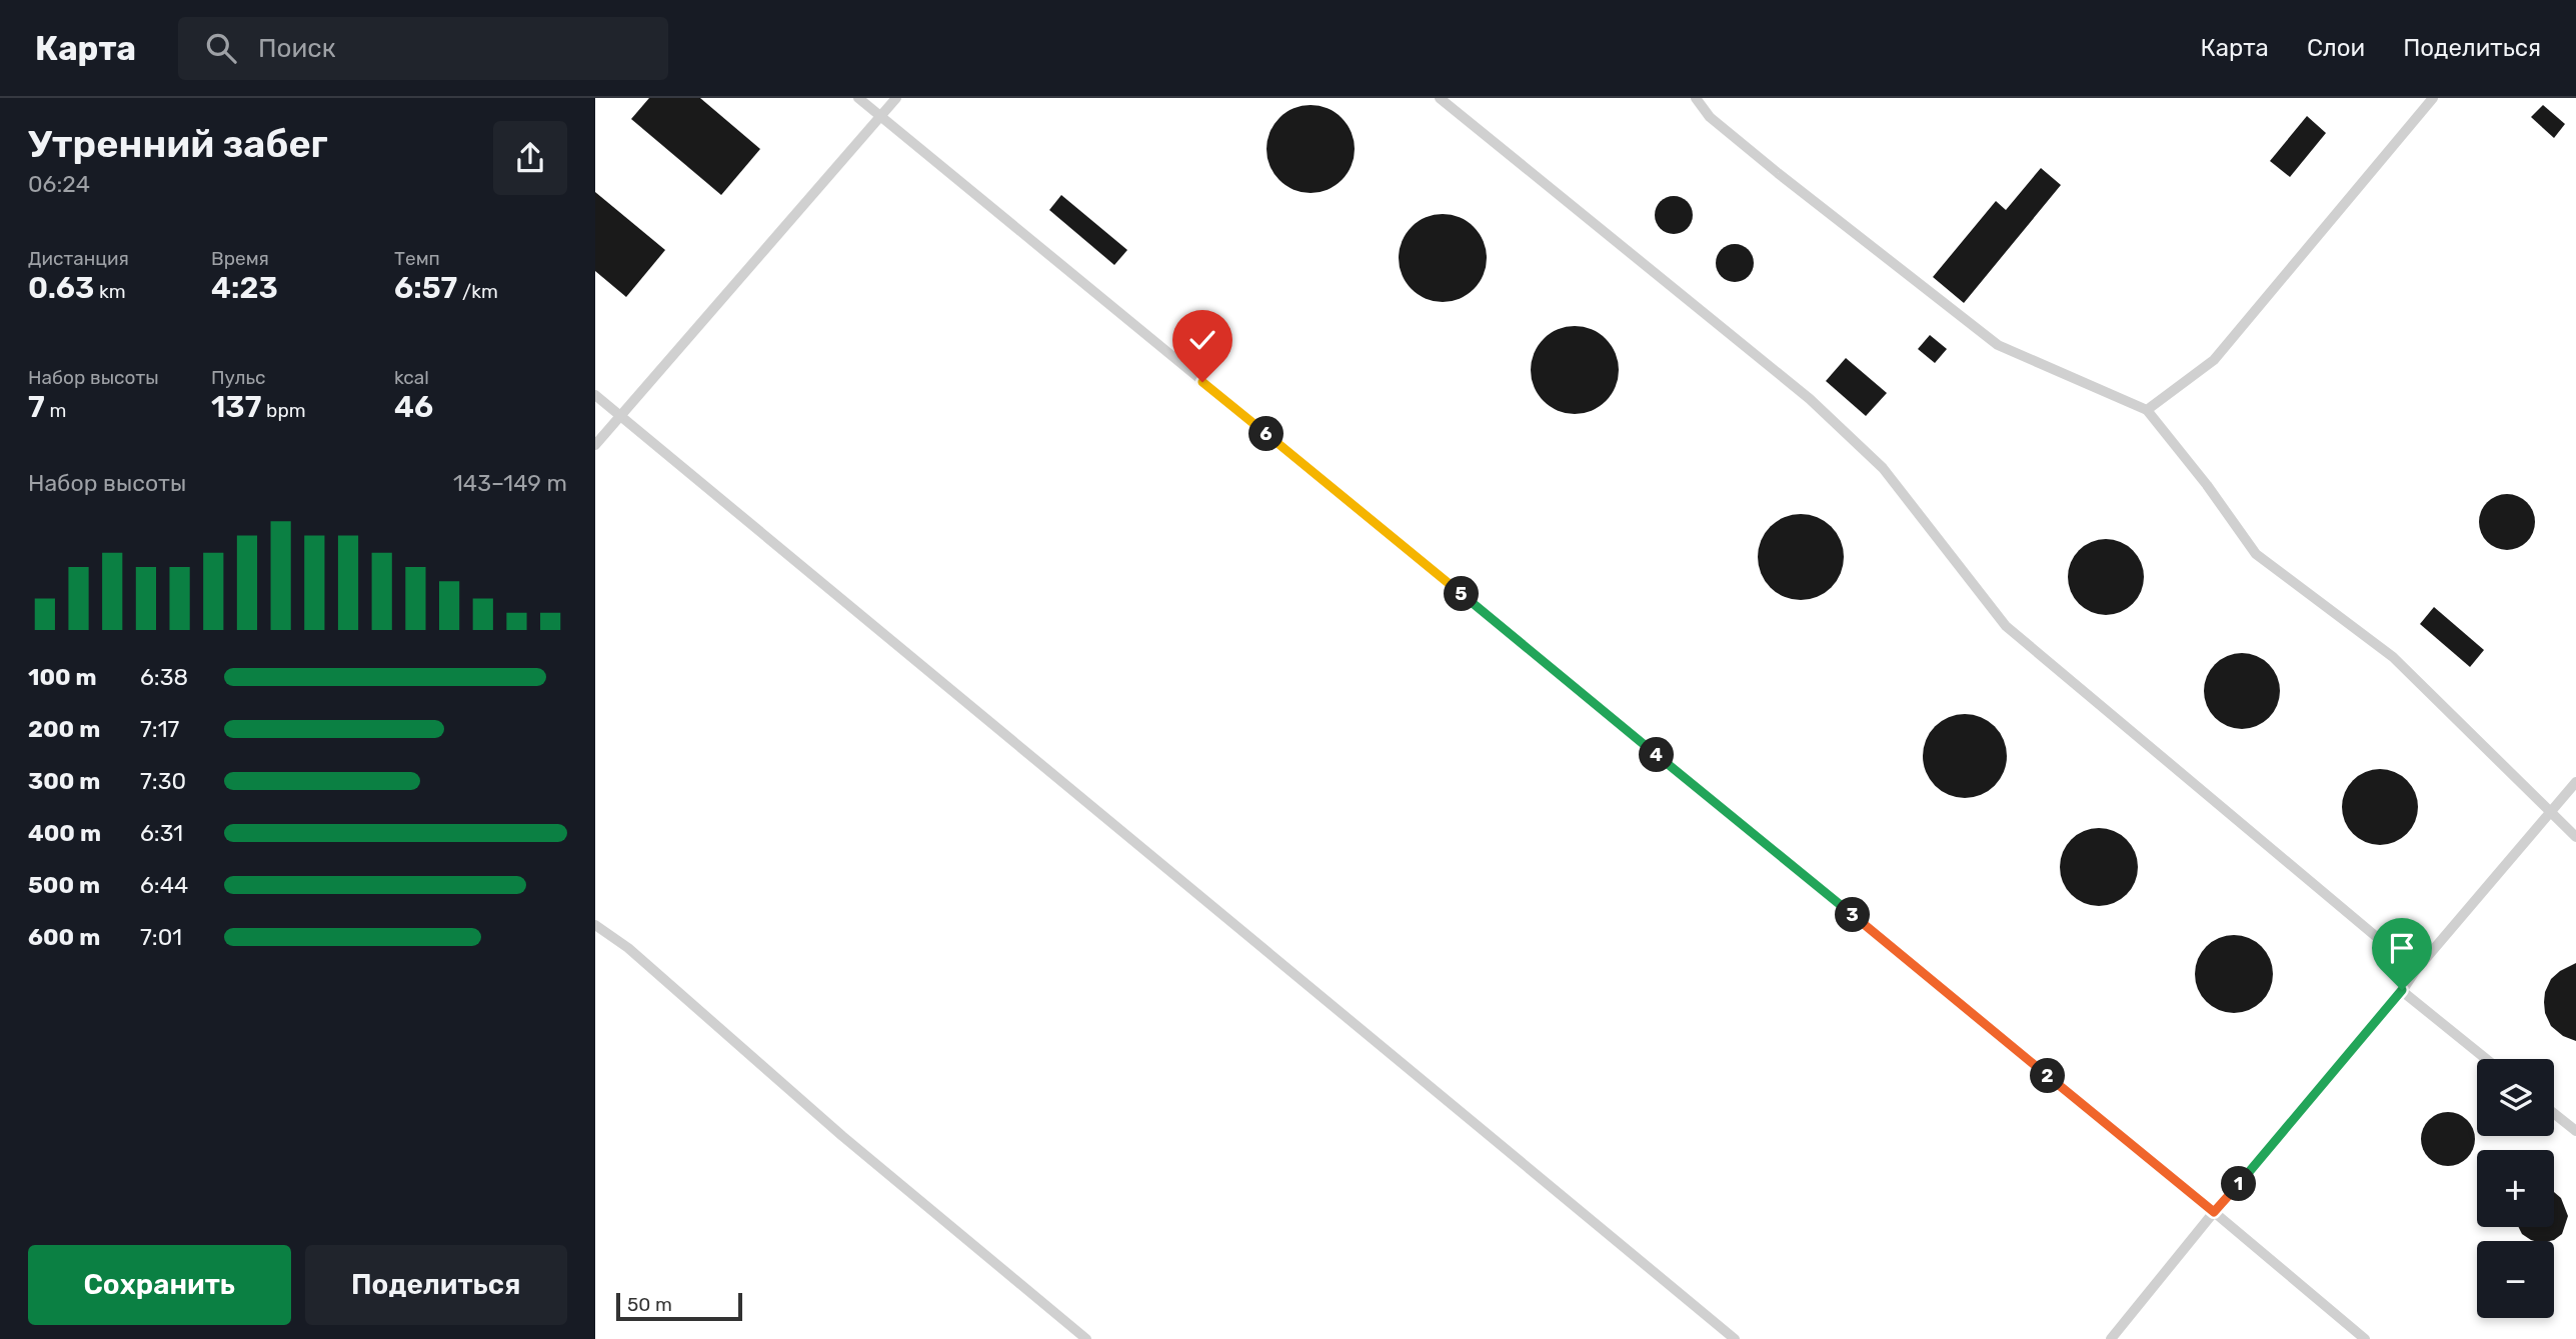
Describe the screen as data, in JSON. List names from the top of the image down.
{
  "scale_bar": "50 m",
  "page": {
    "header": "Карта",
    "search": "Поиск",
    "nav": ["Карта", "Слои", "Поделиться"],
    "heading": ["Утренний забег", "06:24"],
    "stats": [
      ["Дистанция", "0.63 km"],
      ["Время", "4:23"],
      ["Темп", "6:57 /km"],
      ["Набор высоты", "7 m"],
      ["Пульс", "137 bpm"],
      ["kcal", "46"]
    ],
    "pins": [
      "6",
      "5",
      "4",
      "3",
      "2",
      "1"
    ],
    "chart": ["Набор высоты", "143–149 m"],
    "list": [
      {
        "name": "100 m",
        "note": "6:38"
      },
      {
        "name": "200 m",
        "note": "7:17"
      },
      {
        "name": "300 m",
        "note": "7:30"
      },
      {
        "name": "400 m",
        "note": "6:31"
      },
      {
        "name": "500 m",
        "note": "6:44"
      },
      {
        "name": "600 m",
        "note": "7:01"
      }
    ],
    "map_buttons": ["+", "−"],
    "buttons": ["Сохранить", "Поделиться"],
    "scale": "50 m"
  }
}
